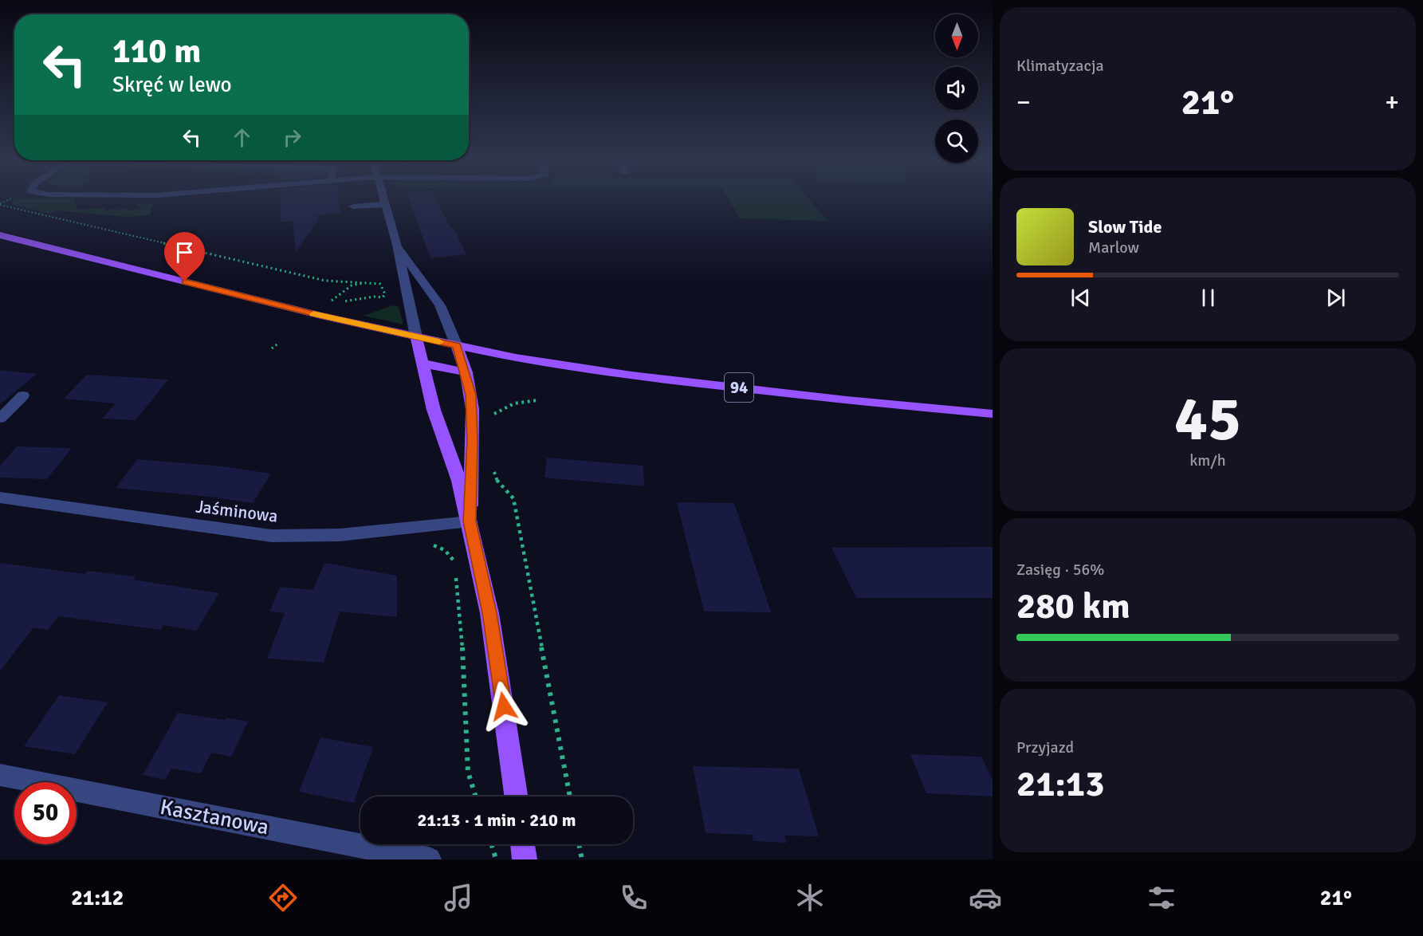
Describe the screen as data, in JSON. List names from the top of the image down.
{
  "streets": {
    "main road": ["94"],
    "street": ["Jaśminowa", "Kasztanowa"]
  },
  "north": "bottom",
  "page": {
    "tile": [
      "Klimatyzacja",
      ["45", "km/h"],
      ["Zasięg · 56%", "280 km"],
      ["Przyjazd", "21:13"]
    ],
    "turn": ["110 m", "Skręć w lewo"],
    "heat": ["−", "21°", "+"],
    "song": ["Slow Tide", "Marlow"],
    "limit": "50",
    "trip": "21:13 · 1 min · 210 m",
    "tabs": ["21:12", "21°"]
  }
}
